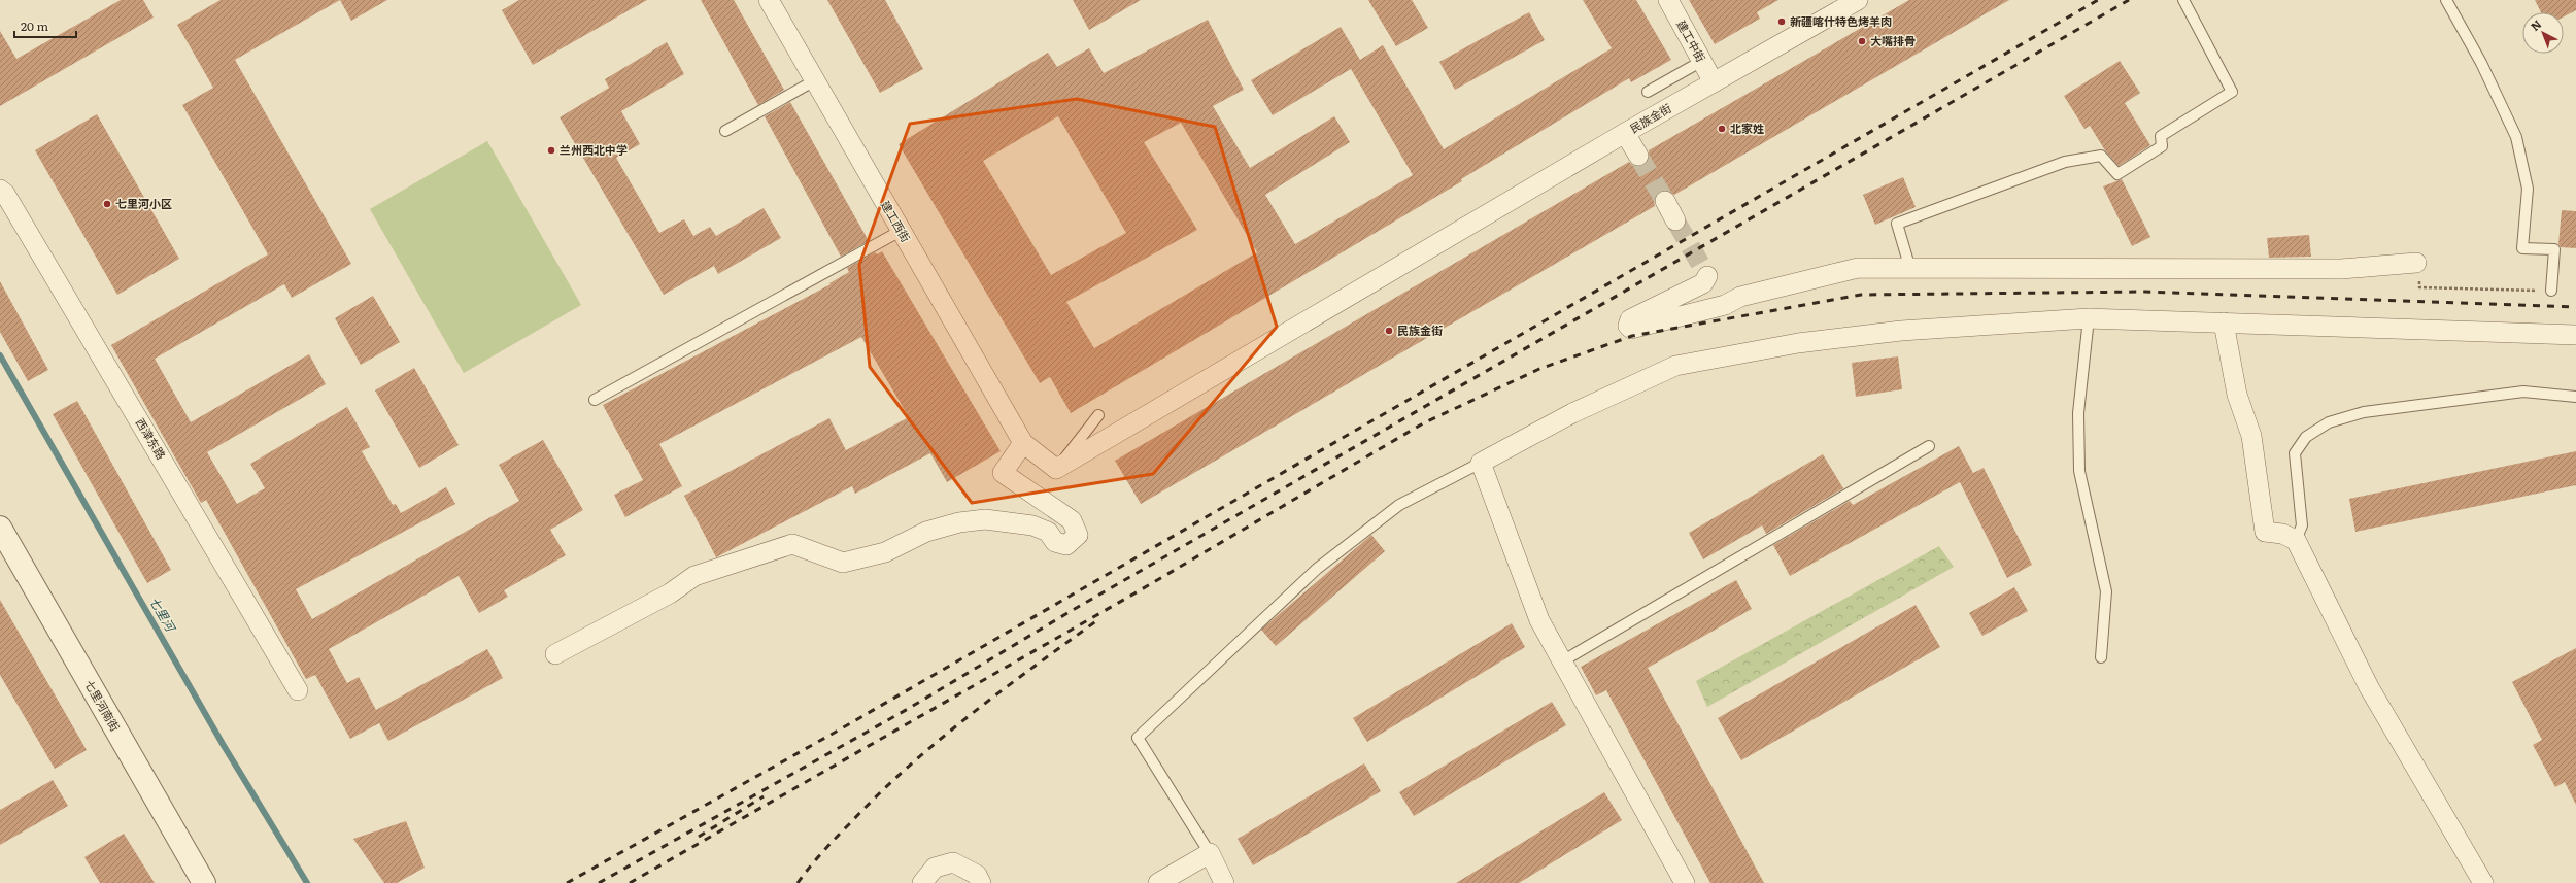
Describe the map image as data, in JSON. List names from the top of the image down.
{
  "streets": {
    "street": [
      "建工中街",
      "民族金街",
      "建工西街",
      "西津东路",
      "七里河南街"
    ]
  },
  "crossings": [
    ["建工中街", "民族金街"]
  ],
  "water": ["七里河"],
  "places": [
    "新疆喀什特色烤羊肉",
    "大嘴排骨",
    "北家姓",
    "兰州西北中学",
    "七里河小区",
    "民族金街"
  ],
  "scale_bar": "20 m",
  "north": "top left"
}
